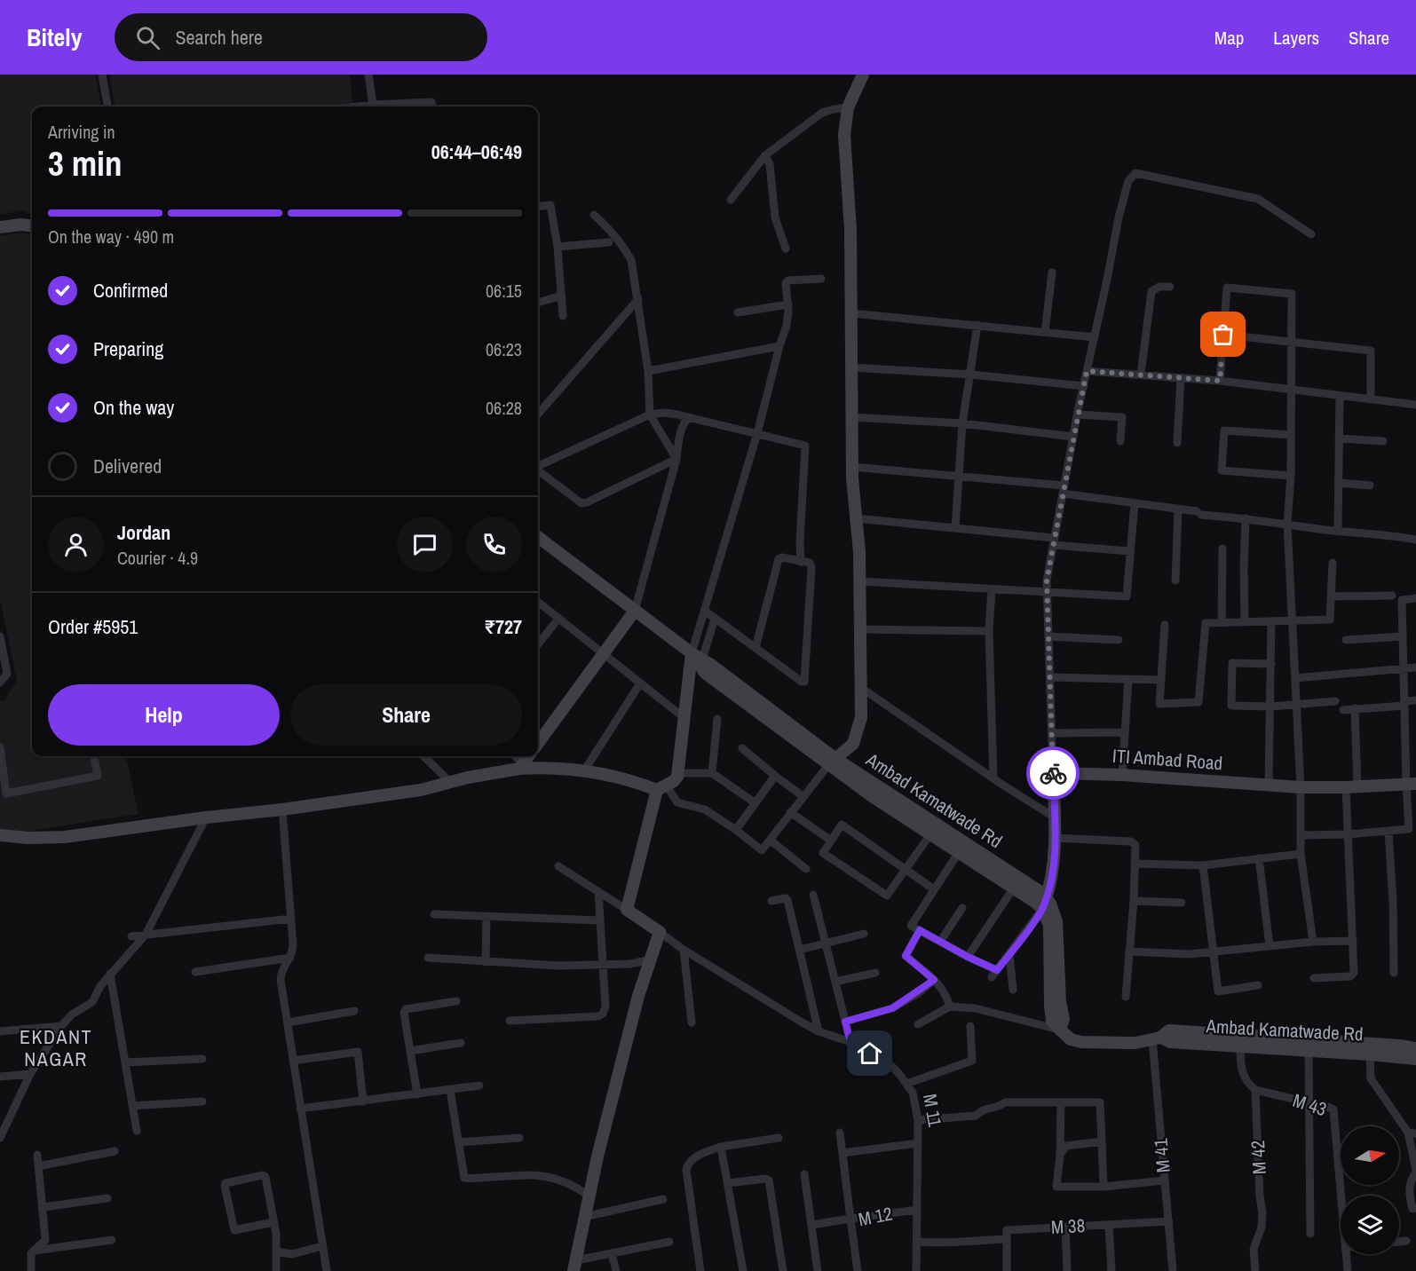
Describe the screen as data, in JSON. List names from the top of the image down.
{
  "streets": {
    "street": [
      "ITI Ambad Road",
      "Ambad Kamatwade Rd",
      "M 43",
      "M 11",
      "M 41",
      "M 42",
      "M 12",
      "M 38"
    ]
  },
  "crossings": [
    ["Ambad Kamatwade Rd", "M 41"],
    ["M 43", "M 42"],
    ["M 11", "M 12"],
    ["M 41", "M 38"]
  ],
  "districts": ["EKDANT NAGAR"],
  "north": "right",
  "page": {
    "header": "Bitely",
    "search": "Search here",
    "nav": ["Map", "Layers", "Share"],
    "heading": ["3 min", "Arriving in", "06:44–06:49"],
    "panel": [
      "Jordan",
      "Courier · 4.9",
      "Order #5951",
      "₹727"
    ],
    "bar": "On the way · 490 m",
    "list": [
      ["Confirmed", "06:15"],
      ["Preparing", "06:23"],
      ["On the way", "06:28"],
      "Delivered"
    ],
    "buttons": ["Help", "Share"]
  }
}
